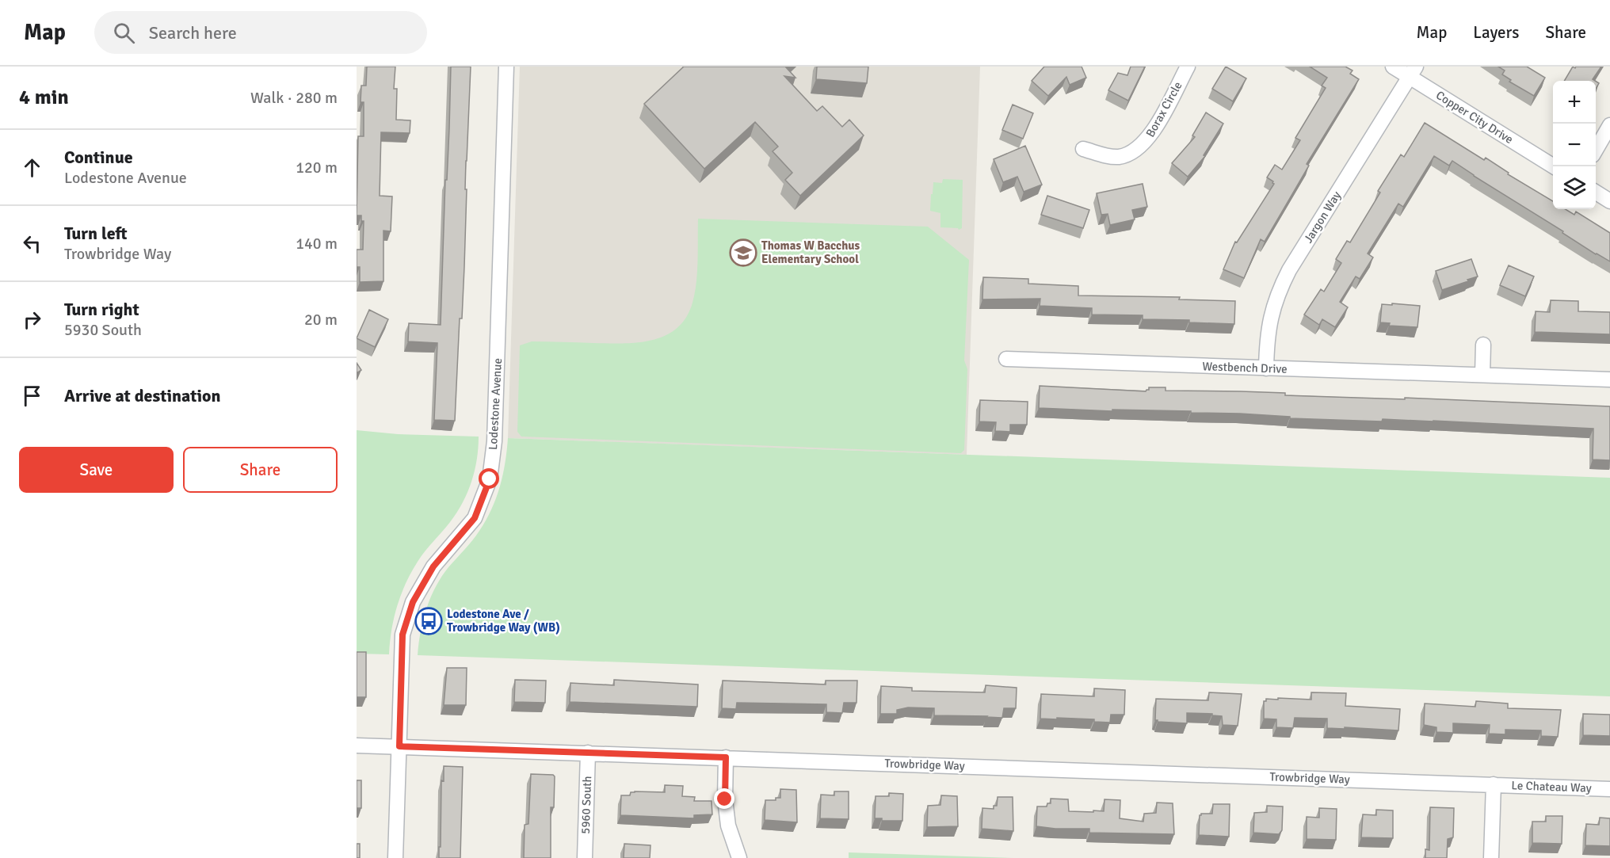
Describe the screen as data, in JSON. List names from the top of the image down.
{
  "streets": {
    "street": [
      "Borax Circle",
      "Copper City Drive",
      "Jargon Way",
      "Westbench Drive",
      "Lodestone Avenue",
      "Trowbridge Way",
      "Le Chateau Way",
      "5960 South"
    ]
  },
  "crossings": [
    ["Copper City Drive", "Jargon Way"],
    ["Jargon Way", "Westbench Drive"],
    ["Lodestone Avenue", "Trowbridge Way"],
    ["Trowbridge Way", "Le Chateau Way"],
    ["Trowbridge Way", "5960 South"]
  ],
  "places": {
    "school or university": ["Thomas W Bacchus Elementary School"],
    "bus stop": ["Lodestone Ave / Trowbridge Way (WB)"]
  },
  "page": {
    "header": "Map",
    "search": "Search here",
    "nav": ["Map", "Layers", "Share"],
    "heading": ["4 min", "Walk · 280 m"],
    "map_buttons": ["+", "−"],
    "list": [
      ["Continue", "Lodestone Avenue", "120 m"],
      ["Turn left", "Trowbridge Way", "140 m"],
      ["Turn right", "5930 South", "20 m"],
      "Arrive at destination"
    ],
    "buttons": ["Save", "Share"]
  }
}
